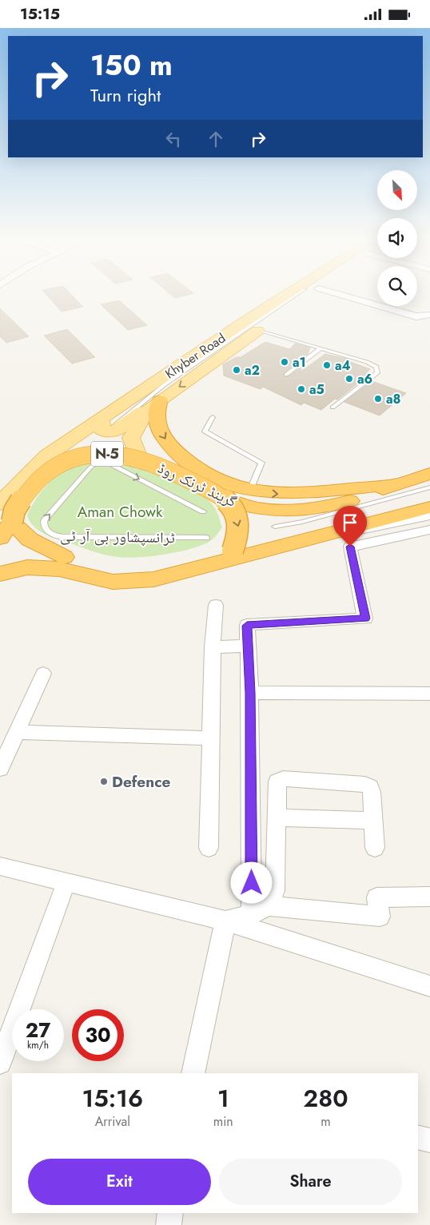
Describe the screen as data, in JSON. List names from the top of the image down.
{
  "streets": {
    "highway": ["N-5", "گرینڈ ٹرنک روڈ"],
    "main road": ["Khyber Road"],
    "lane": ["ٹرانسپشاور بی آر ٹی"]
  },
  "parks": ["Aman Chowk"],
  "places": [
    "a1",
    "a4",
    "a2",
    "a6",
    "a5",
    "a8",
    "Defence"
  ],
  "north": "bottom right",
  "page": {
    "status": "15:15",
    "turn": ["150 m", "Turn right"],
    "speed": "27 km/h",
    "limit": "30",
    "eta": [
      "15:16",
      "Arrival",
      "1",
      "min",
      "280",
      "m"
    ],
    "buttons": ["Exit", "Share"]
  }
}
